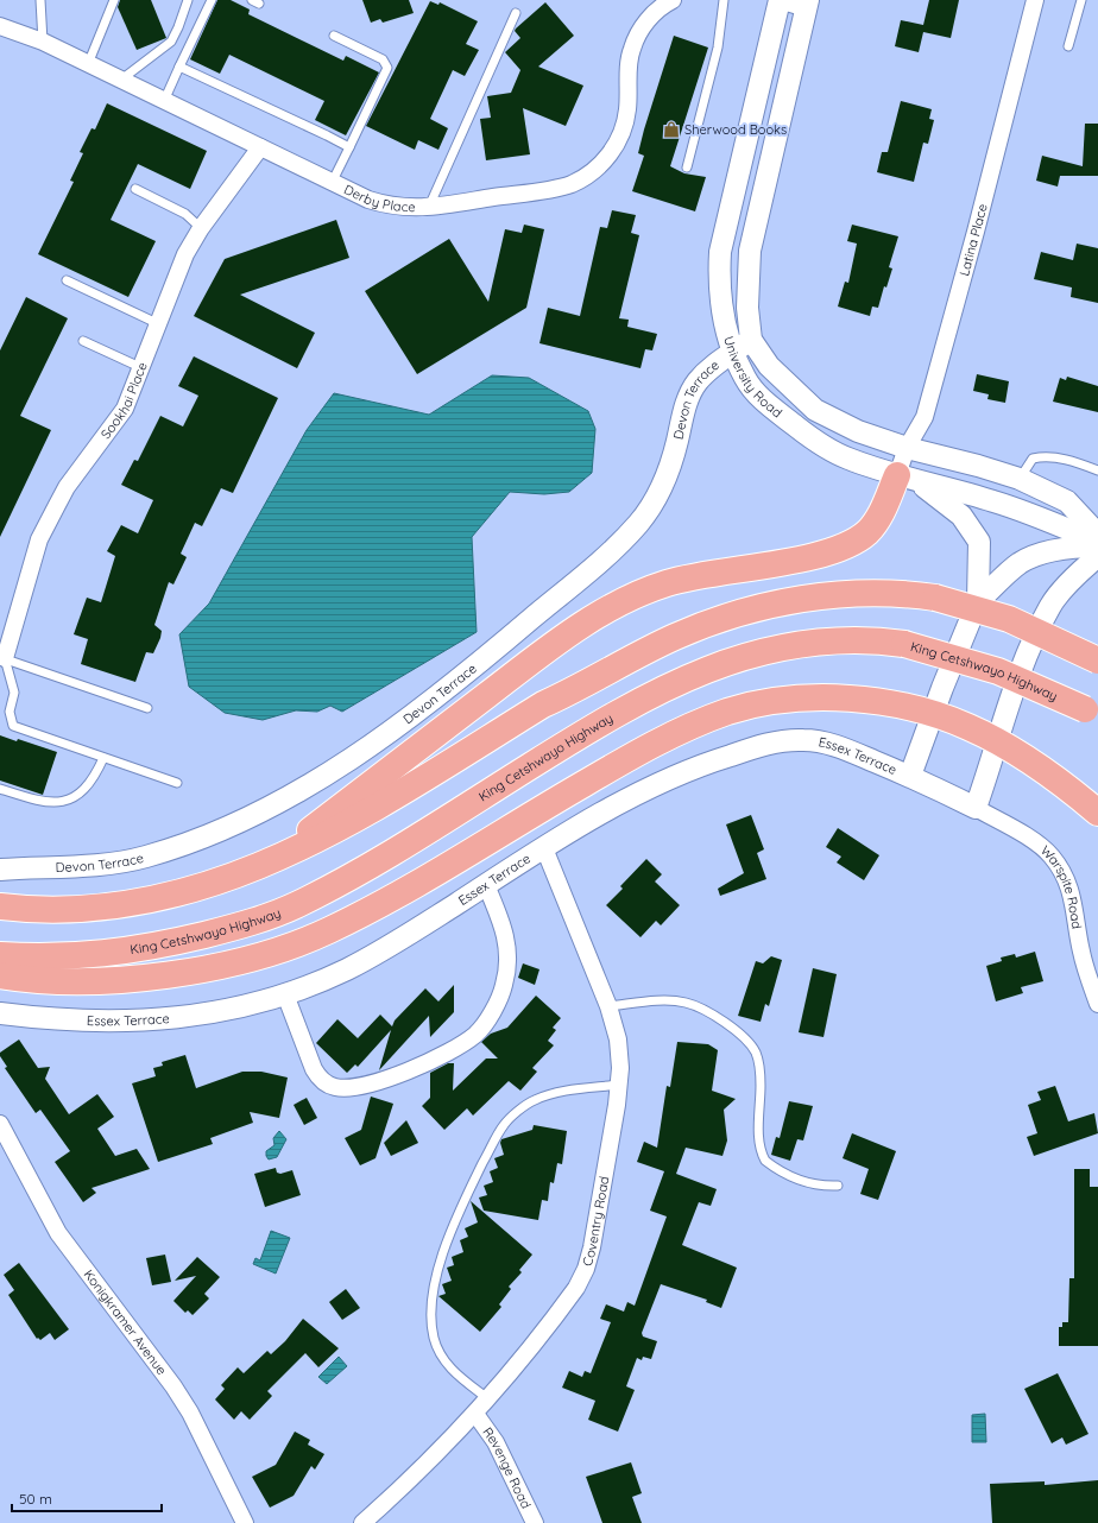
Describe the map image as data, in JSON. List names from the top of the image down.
{
  "streets": {
    "highway": ["King Cetshwayo Highway"],
    "street": [
      "Derby Place",
      "Latina Place",
      "University Road",
      "Sookhai Place",
      "Devon Terrace",
      "Essex Terrace",
      "Warspite Road",
      "Coventry Road",
      "Konigkramer Avenue",
      "Revenge Road"
    ]
  },
  "crossings": [
    ["Derby Place", "Sookhai Place"],
    ["Latina Place", "University Road"],
    ["University Road", "Devon Terrace"],
    ["Essex Terrace", "Warspite Road"],
    ["Essex Terrace", "Coventry Road"],
    ["Coventry Road", "Revenge Road"]
  ],
  "places": {
    "shop": ["Sherwood Books"]
  },
  "scale_bar": "50 m"
}
